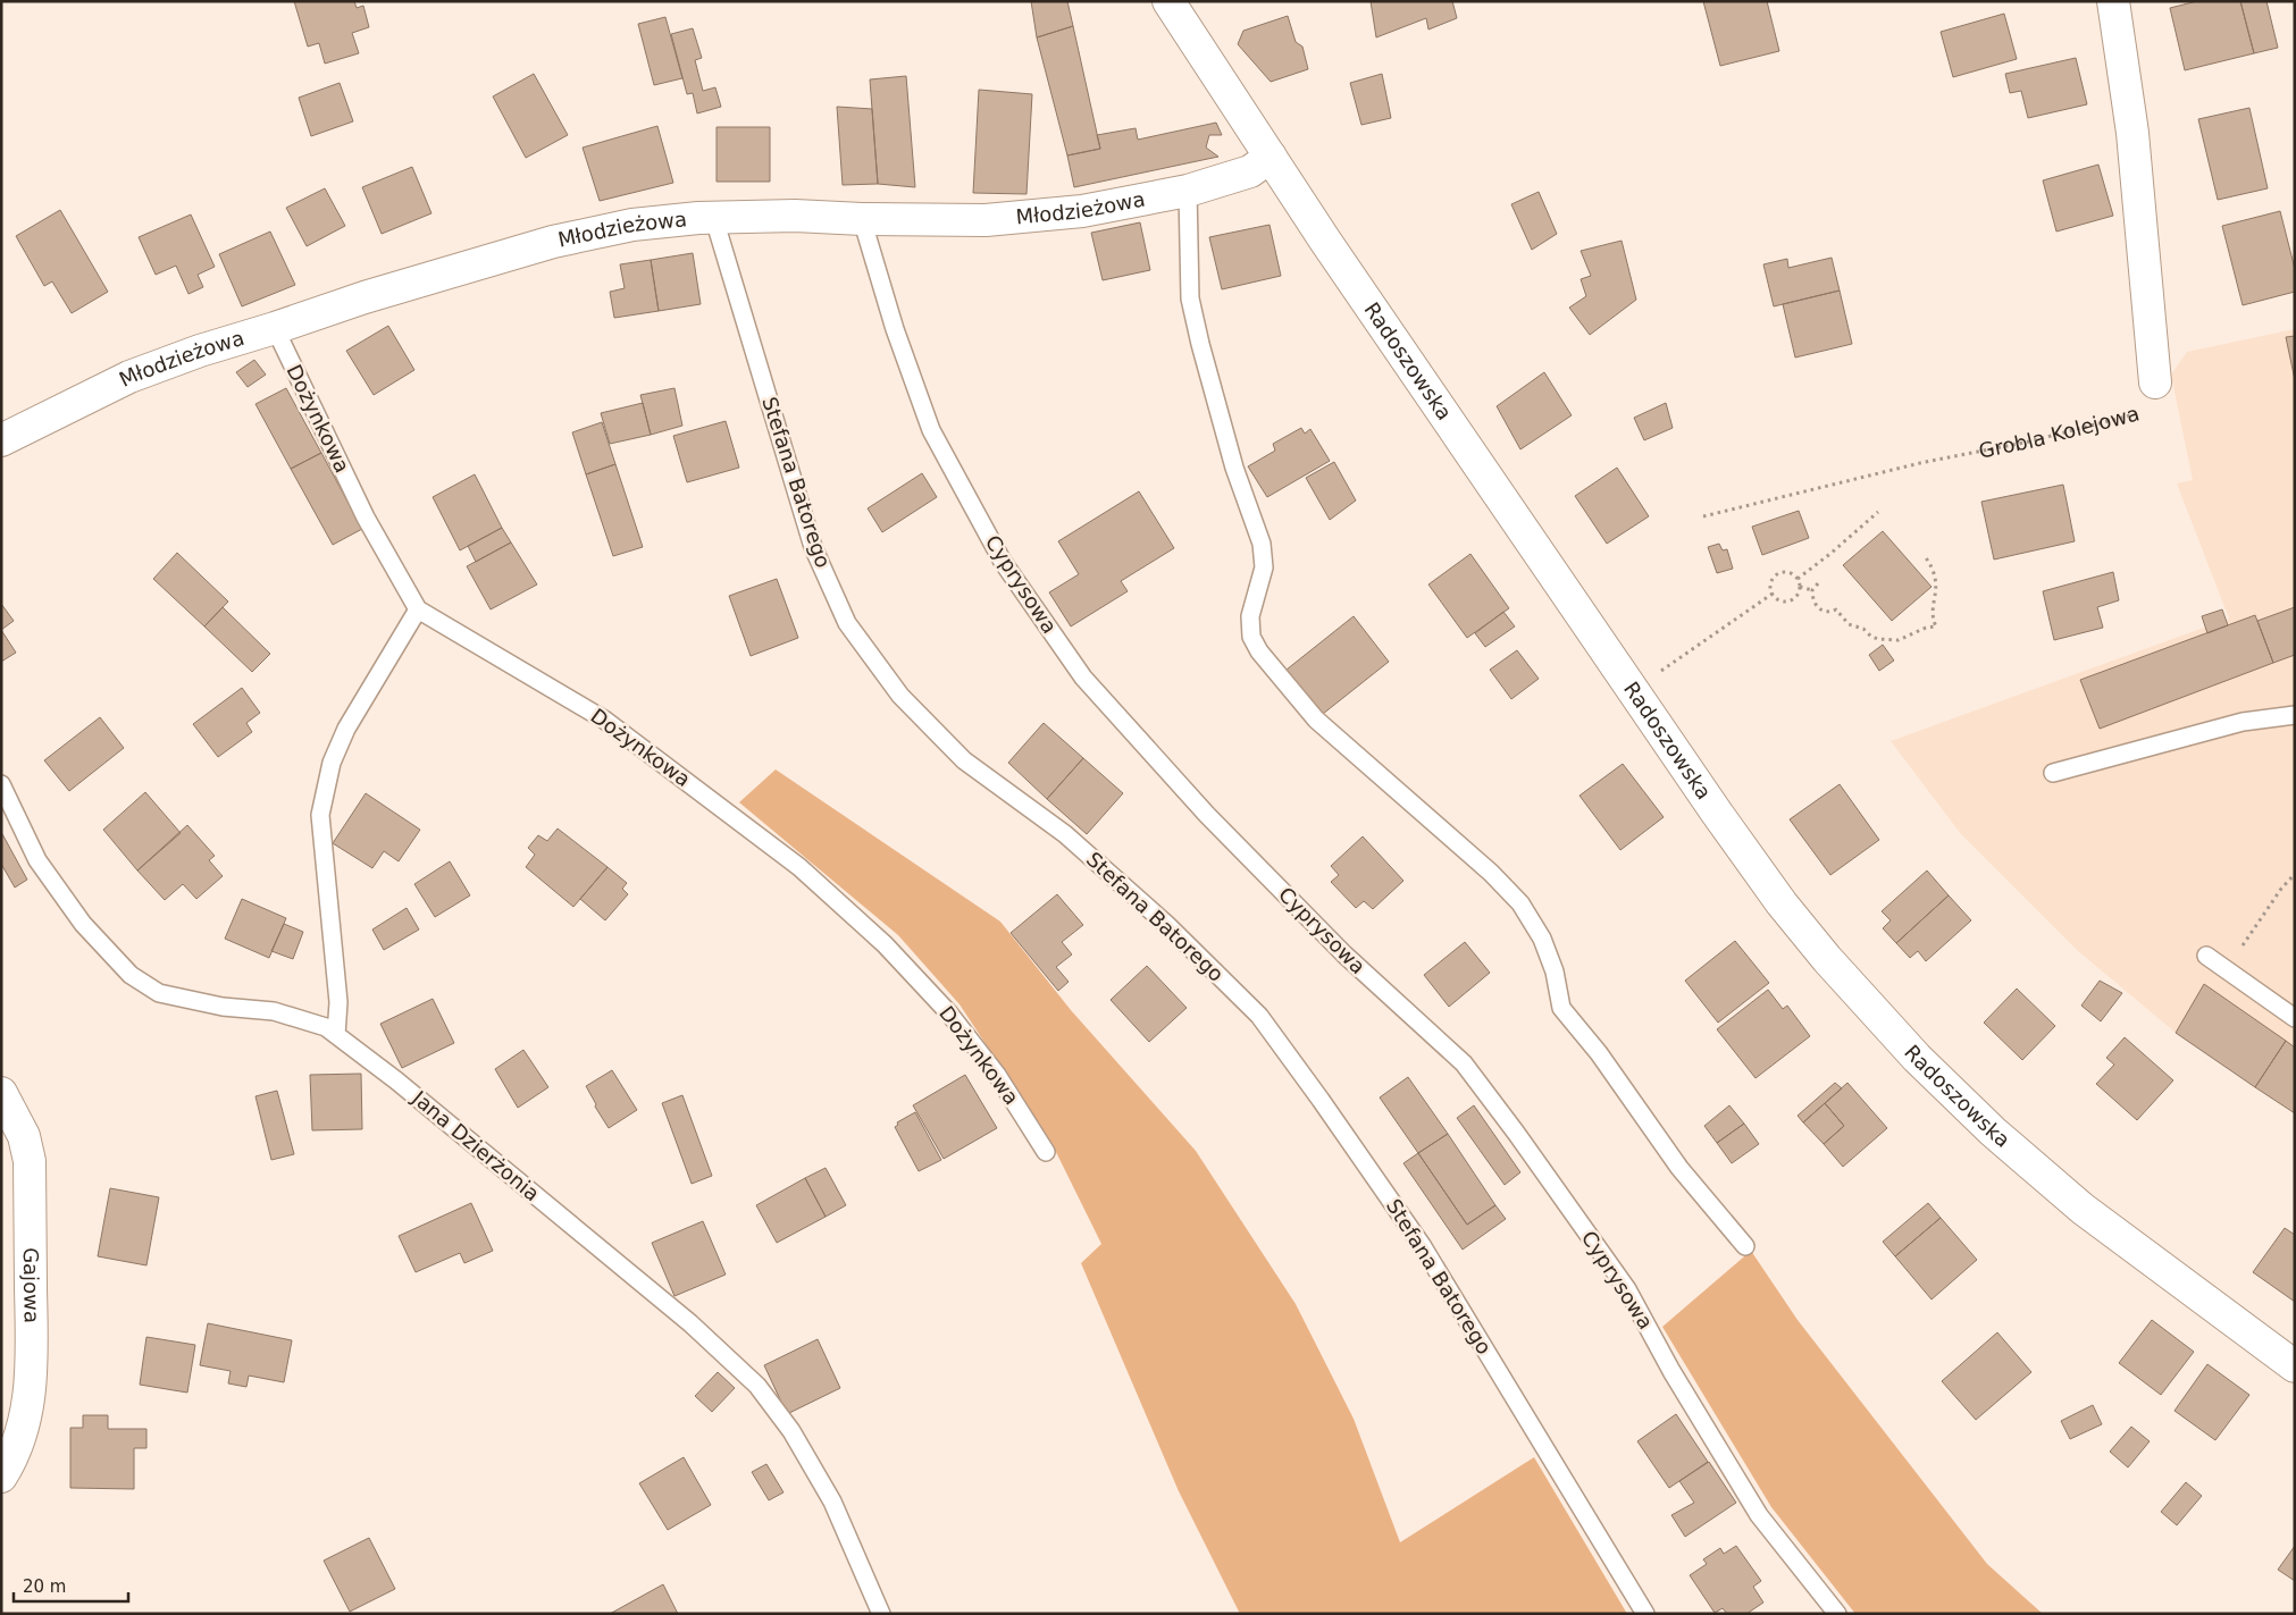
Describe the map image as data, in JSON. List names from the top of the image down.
{
  "streets": {
    "street": [
      "Młodzieżowa",
      "Radoszowska",
      "Grobla Kolejowa",
      "Gajowa"
    ],
    "lane": [
      "Dożynkowa",
      "Stefana Batorego",
      "Cyprysowa",
      "Jana Dzierżonia"
    ]
  },
  "crossings": [
    ["Młodzieżowa", "Radoszowska"],
    ["Młodzieżowa", "Dożynkowa"],
    ["Młodzieżowa", "Stefana Batorego"],
    ["Młodzieżowa", "Cyprysowa"]
  ],
  "scale_bar": "20 m"
}
